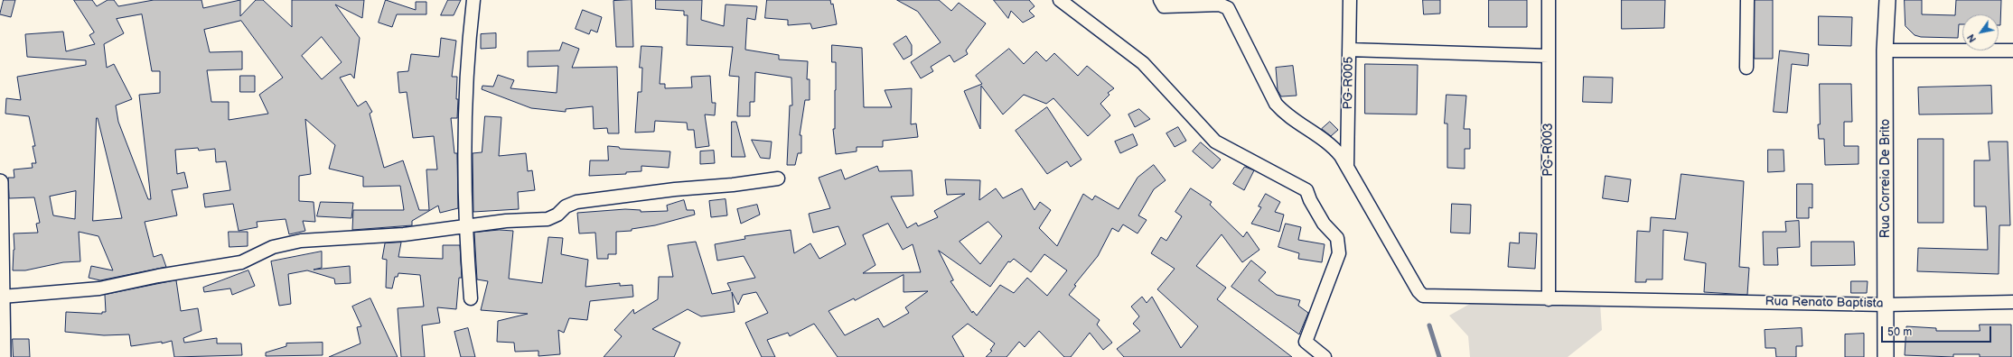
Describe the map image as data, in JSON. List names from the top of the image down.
{
  "streets": {
    "street": [
      "PG-R005",
      "PG-R003",
      "Rua Correia De Brito",
      "Rua Renato Baptista"
    ]
  },
  "crossings": [
    ["PG-R005", "Rua Renato Baptista"],
    ["PG-R003", "Rua Renato Baptista"],
    ["Rua Correia De Brito", "Rua Renato Baptista"]
  ],
  "scale_bar": "50 m",
  "north": "bottom left"
}
